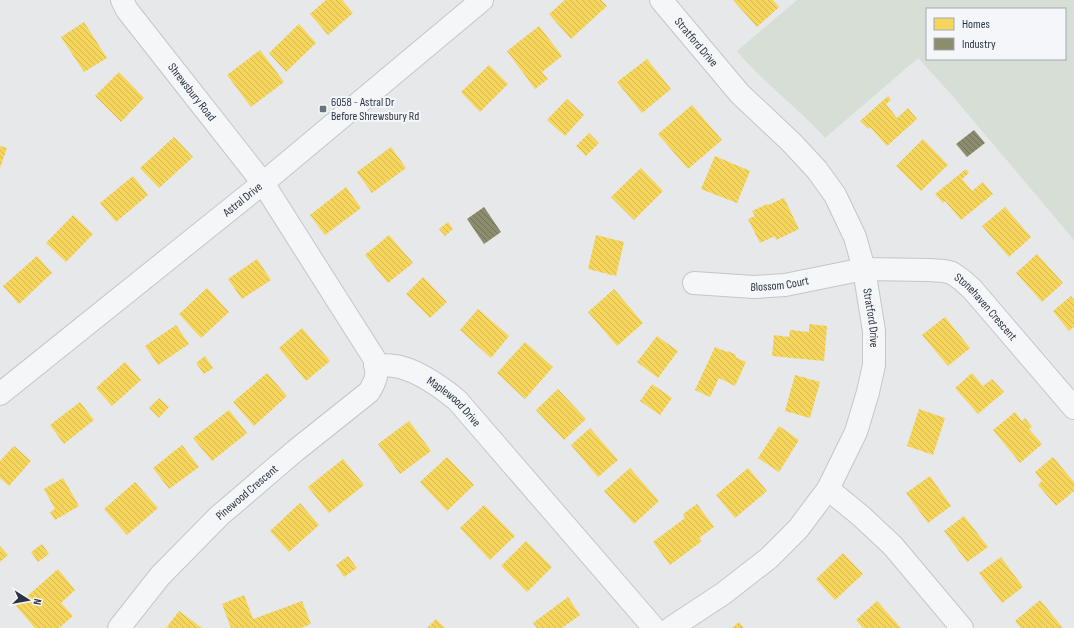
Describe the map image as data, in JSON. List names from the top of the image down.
{
  "streets": {
    "street": [
      "Stratford Drive",
      "Shrewsbury Road",
      "Astral Drive",
      "Blossom Court",
      "Stonehaven Crescent",
      "Maplewood Drive",
      "Pinewood Crescent"
    ]
  },
  "crossings": [
    ["Stratford Drive", "Blossom Court"],
    ["Stratford Drive", "Stonehaven Crescent"],
    ["Shrewsbury Road", "Astral Drive"],
    ["Blossom Court", "Stonehaven Crescent"],
    ["Maplewood Drive", "Pinewood Crescent"]
  ],
  "places": {
    "transit": ["6058 - Astral Dr Before Shrewsbury Rd"]
  },
  "legend": ["Homes", "Industry"],
  "north": "right"
}
